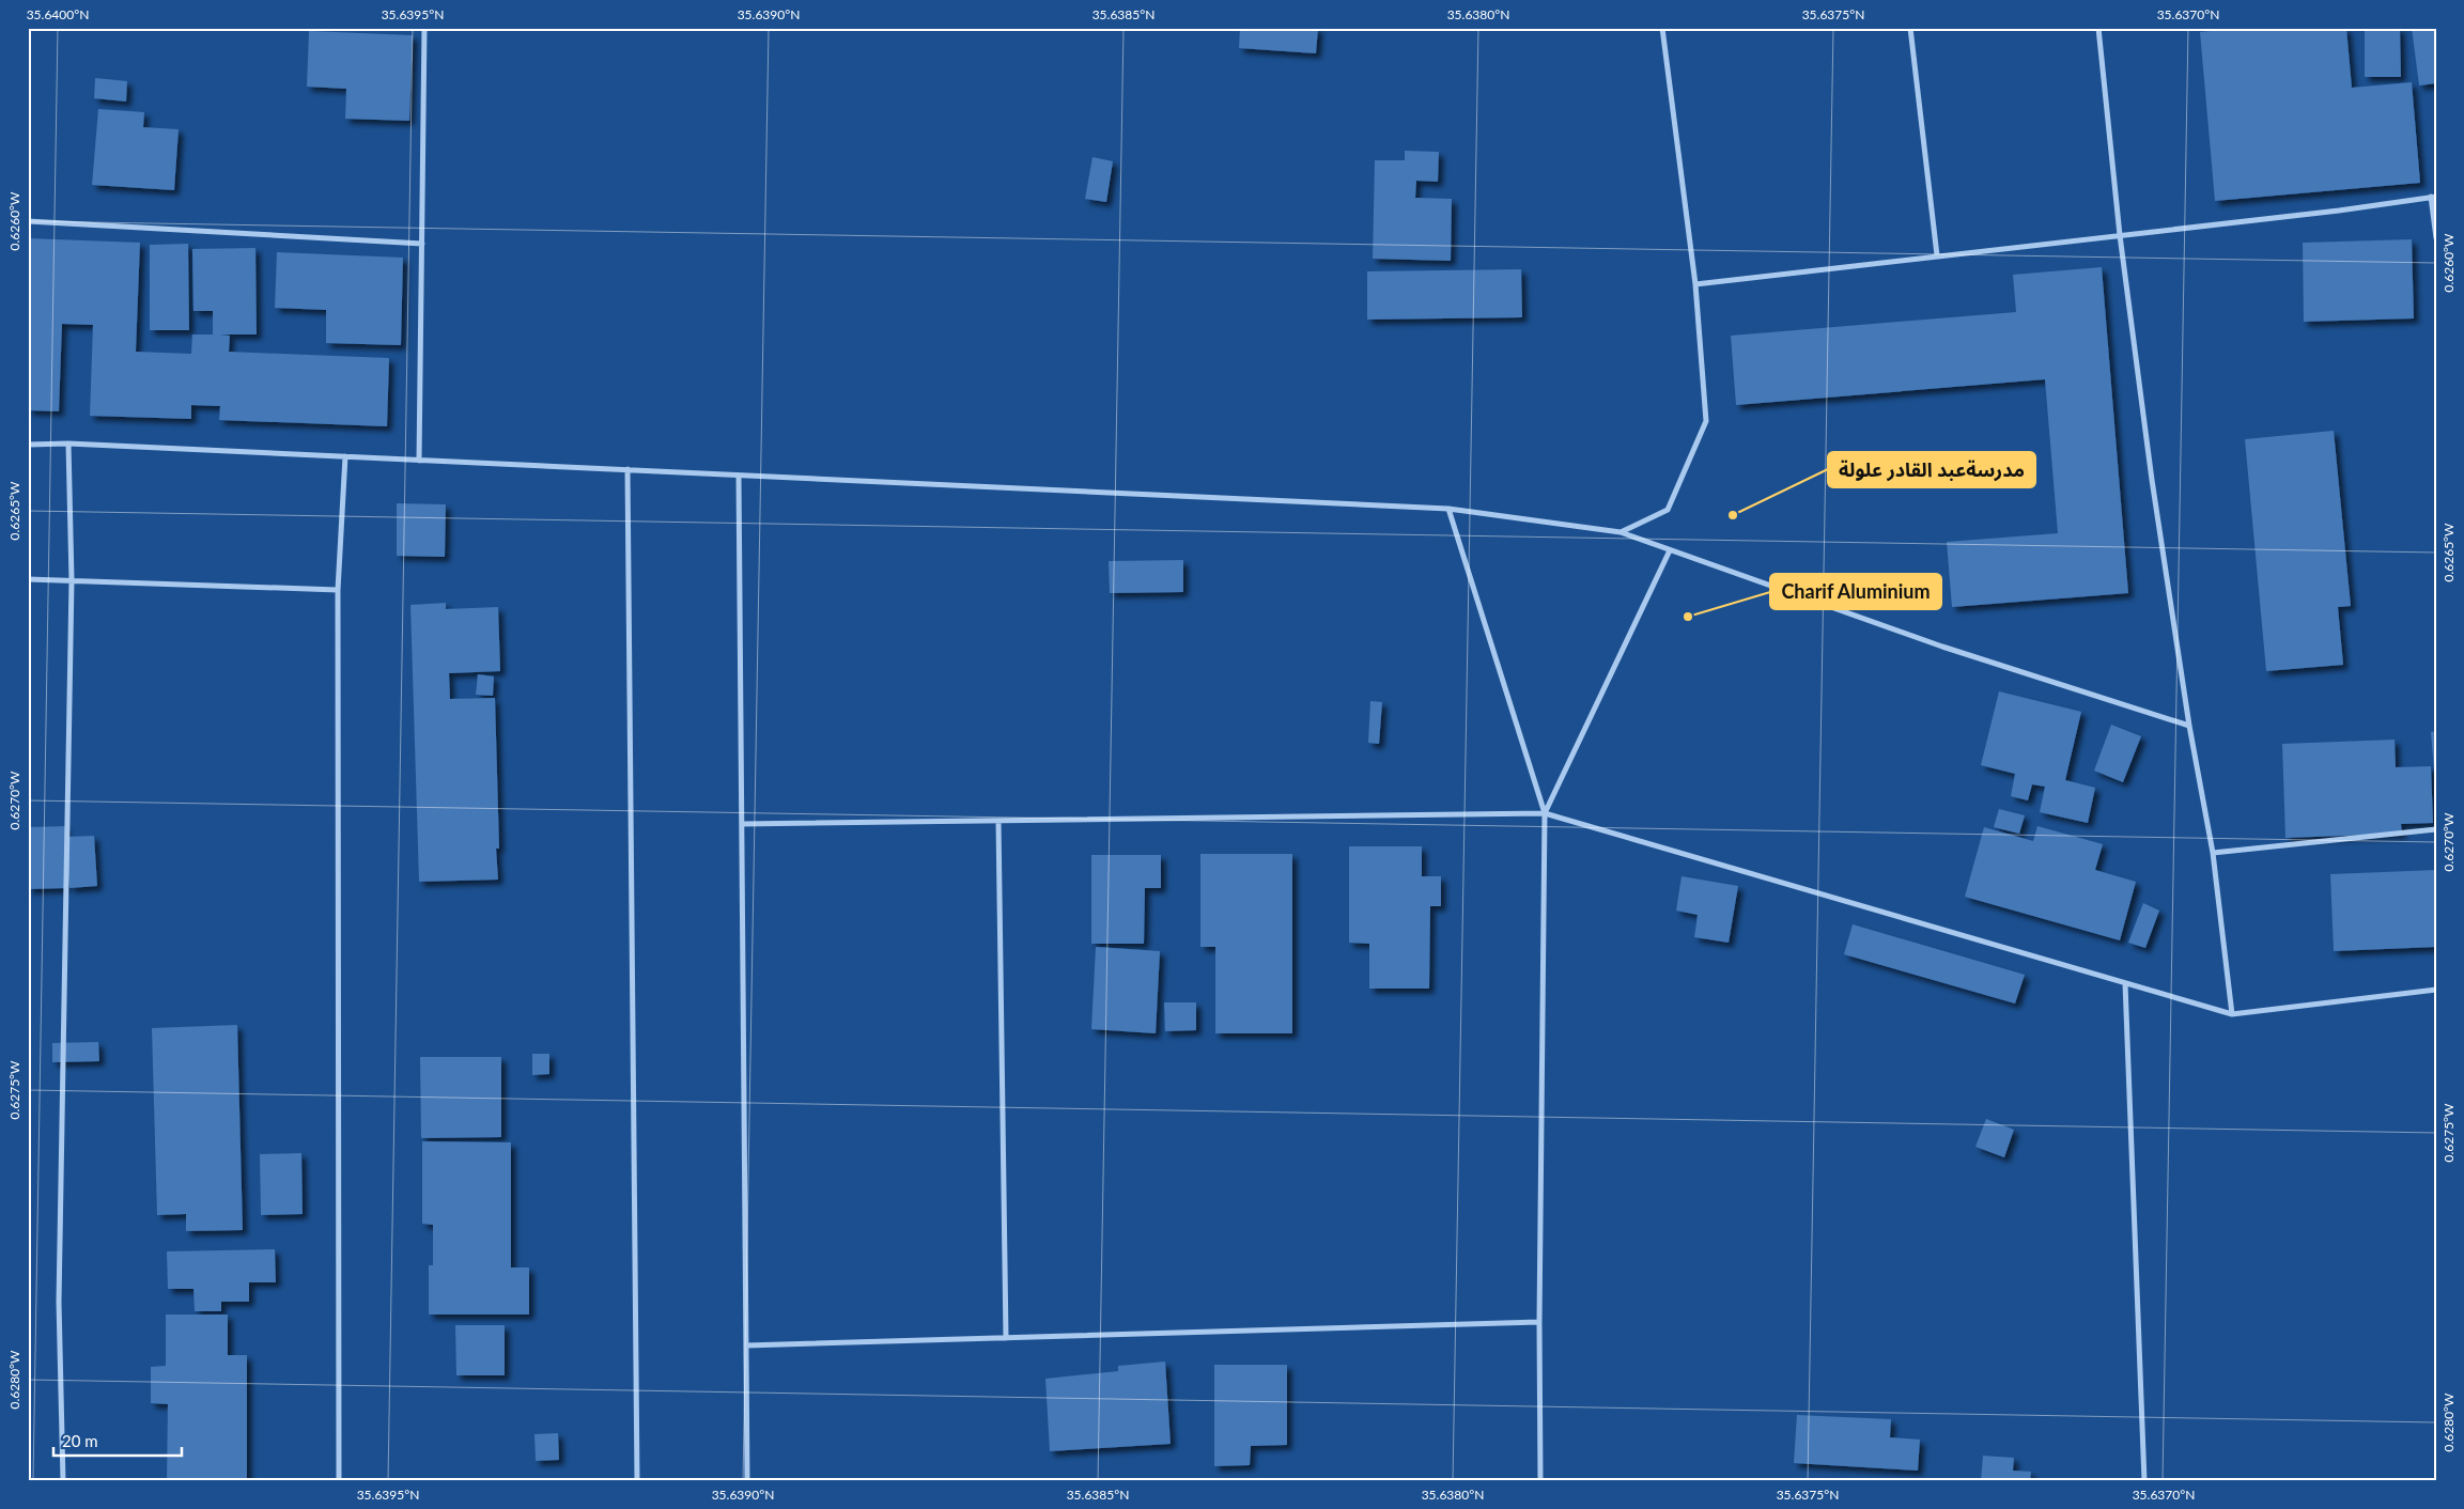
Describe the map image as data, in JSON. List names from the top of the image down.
{
  "places": ["مدرسةعبد القادر علولة", "Charif Aluminium"],
  "scale_bar": "20 m",
  "coordinates": [
    "35.6400°N",
    "35.6395°N",
    "35.6390°N",
    "35.6385°N",
    "35.6380°N",
    "35.6375°N",
    "35.6370°N",
    "0.6260°W",
    "0.6265°W",
    "0.6270°W",
    "0.6275°W",
    "0.6280°W"
  ]
}
